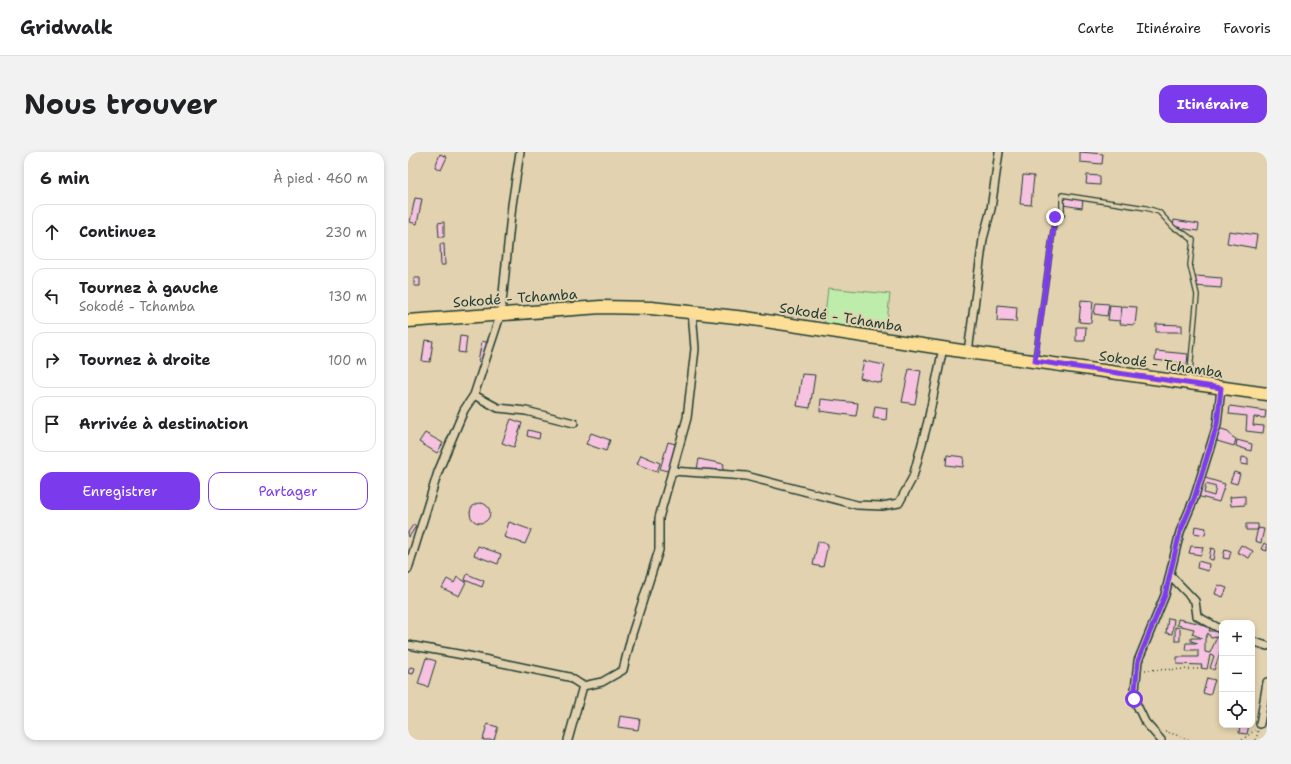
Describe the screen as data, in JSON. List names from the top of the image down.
{
  "streets": {
    "main road": ["Sokodé - Tchamba"]
  },
  "page": {
    "header": "Gridwalk",
    "nav": ["Carte", "Itinéraire", "Favoris"],
    "title": "Nous trouver",
    "buttons": [
      "Itinéraire",
      ["Enregistrer", "Partager"]
    ],
    "heading": ["6 min", "À pied · 460 m"],
    "list": [
      ["Continuez", "230 m"],
      ["Tournez à gauche", "Sokodé - Tchamba", "130 m"],
      ["Tournez à droite", "100 m"],
      "Arrivée à destination"
    ],
    "map_buttons": ["+", "−"]
  }
}
